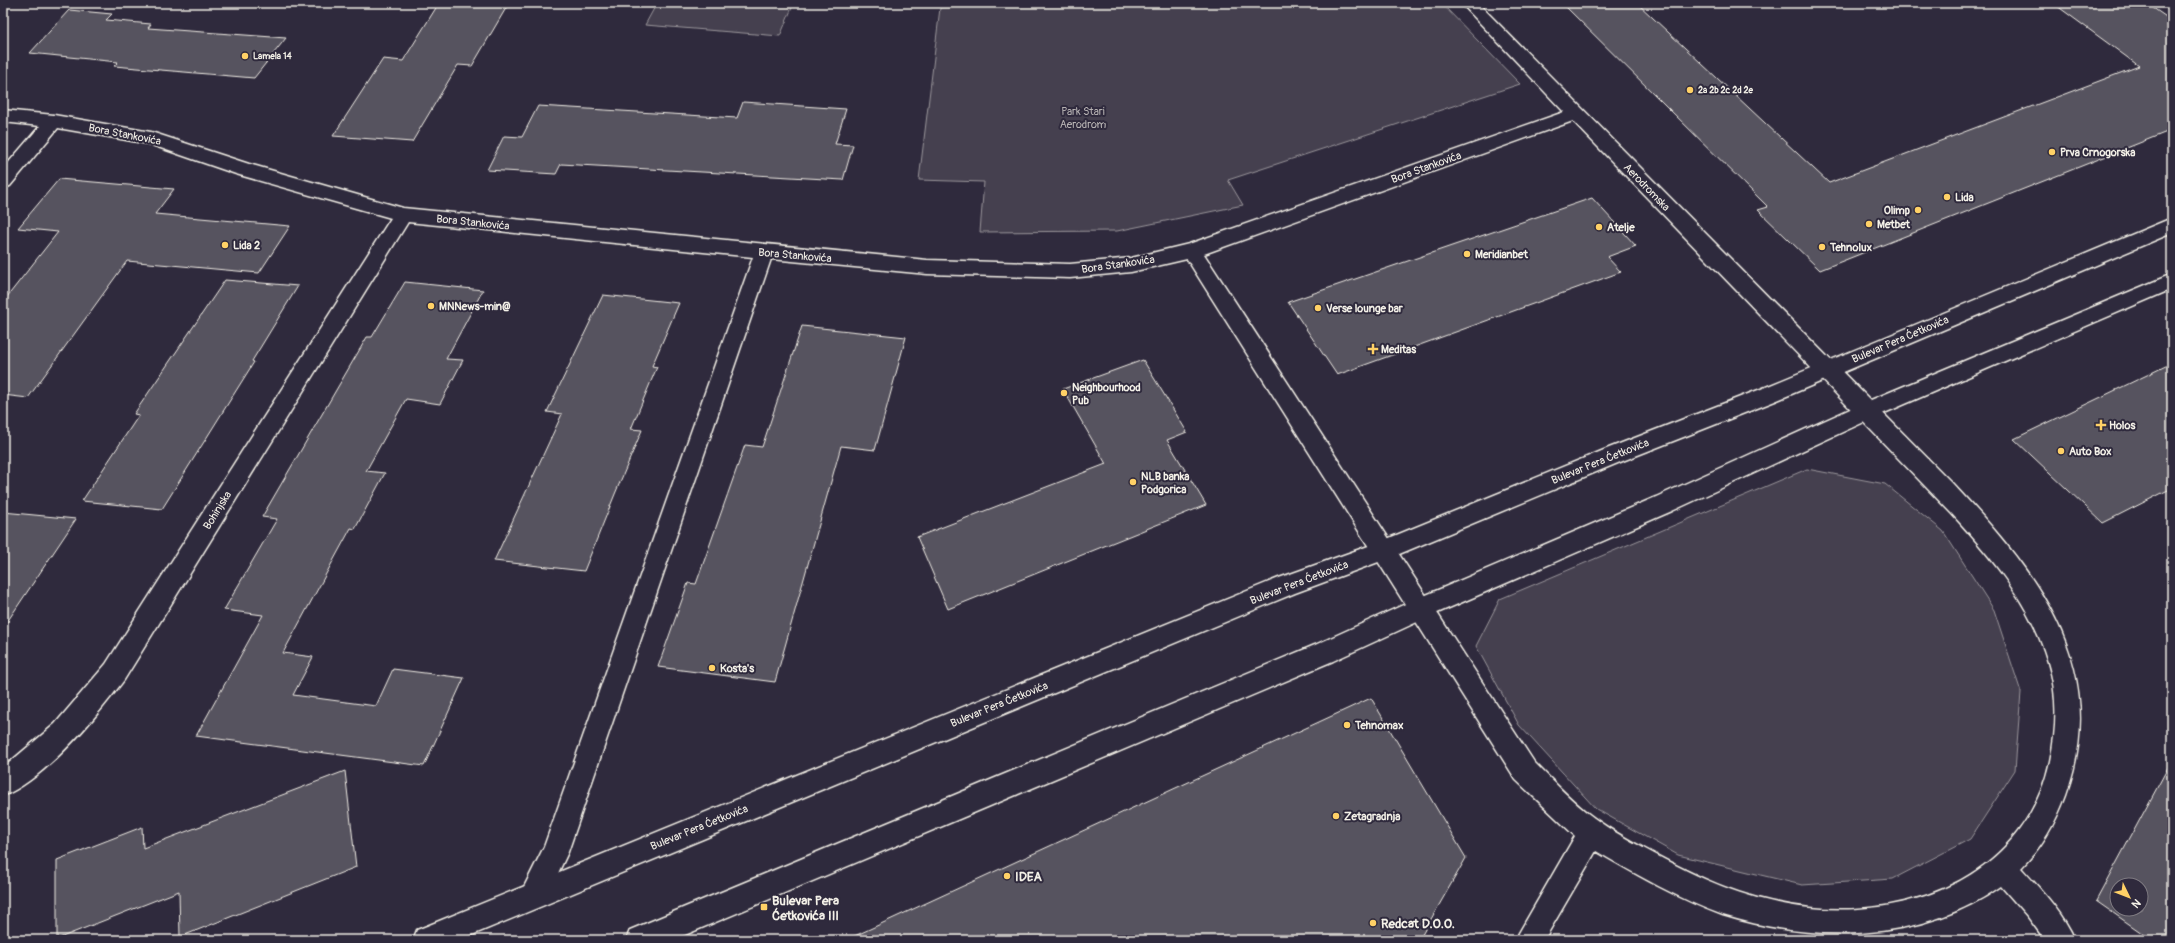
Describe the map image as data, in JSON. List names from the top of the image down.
{
  "streets": {
    "street": [
      "Bora Stankovića",
      "Aerodromska",
      "Bulevar Pera Ćetkovića",
      "Bohinjska"
    ]
  },
  "crossings": [
    ["Bora Stankovića", "Aerodromska"],
    ["Bora Stankovića", "Bohinjska"],
    ["Aerodromska", "Bulevar Pera Ćetkovića"]
  ],
  "parks": ["Park Stari Aerodrom"],
  "places": {
    "other": [
      "Lamela 14",
      "2a 2b 2c 2d 2e",
      "Prva Crnogorska",
      "Lida",
      "Olimp",
      "Metbet",
      "Atelje",
      "Lida 2",
      "Tehnolux",
      "Meridianbet",
      "MNNews-min@",
      "Verse lounge bar",
      "Neighbourhood Pub",
      "Auto Box",
      "NLB banka Podgorica",
      "Kosta's",
      "Tehnomax",
      "Zetagradnja",
      "IDEA",
      "Redcat D.O.O."
    ],
    "health": ["Meditas", "Holos"],
    "transit": ["Bulevar Pera Ćetkovića III"]
  },
  "north": "bottom right"
}
